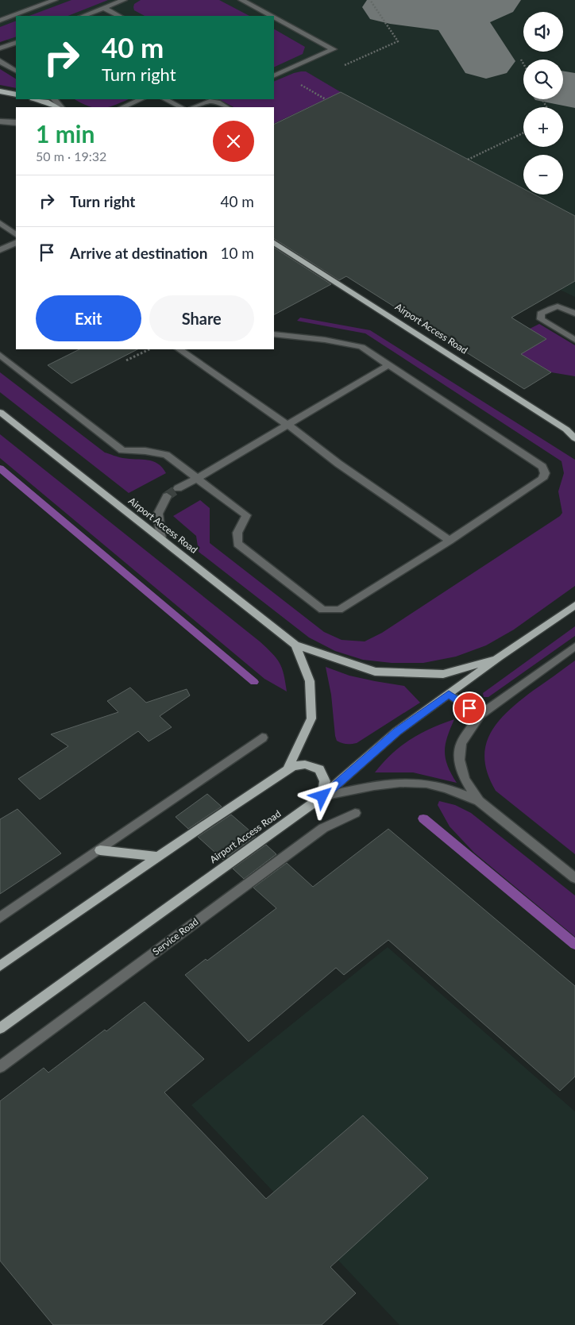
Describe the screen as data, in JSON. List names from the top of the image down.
{
  "streets": {
    "main road": ["Airport Access Road"],
    "lane": ["Service Road"]
  },
  "page": {
    "map_buttons": ["+", "−"],
    "turn": ["40 m", "Turn right"],
    "heading": ["1 min", "50 m · 19:32"],
    "list": [
      {
        "name": "Turn right",
        "value": "40 m"
      },
      {
        "name": "Arrive at destination",
        "value": "10 m"
      }
    ],
    "buttons": ["Exit", "Share"]
  }
}
